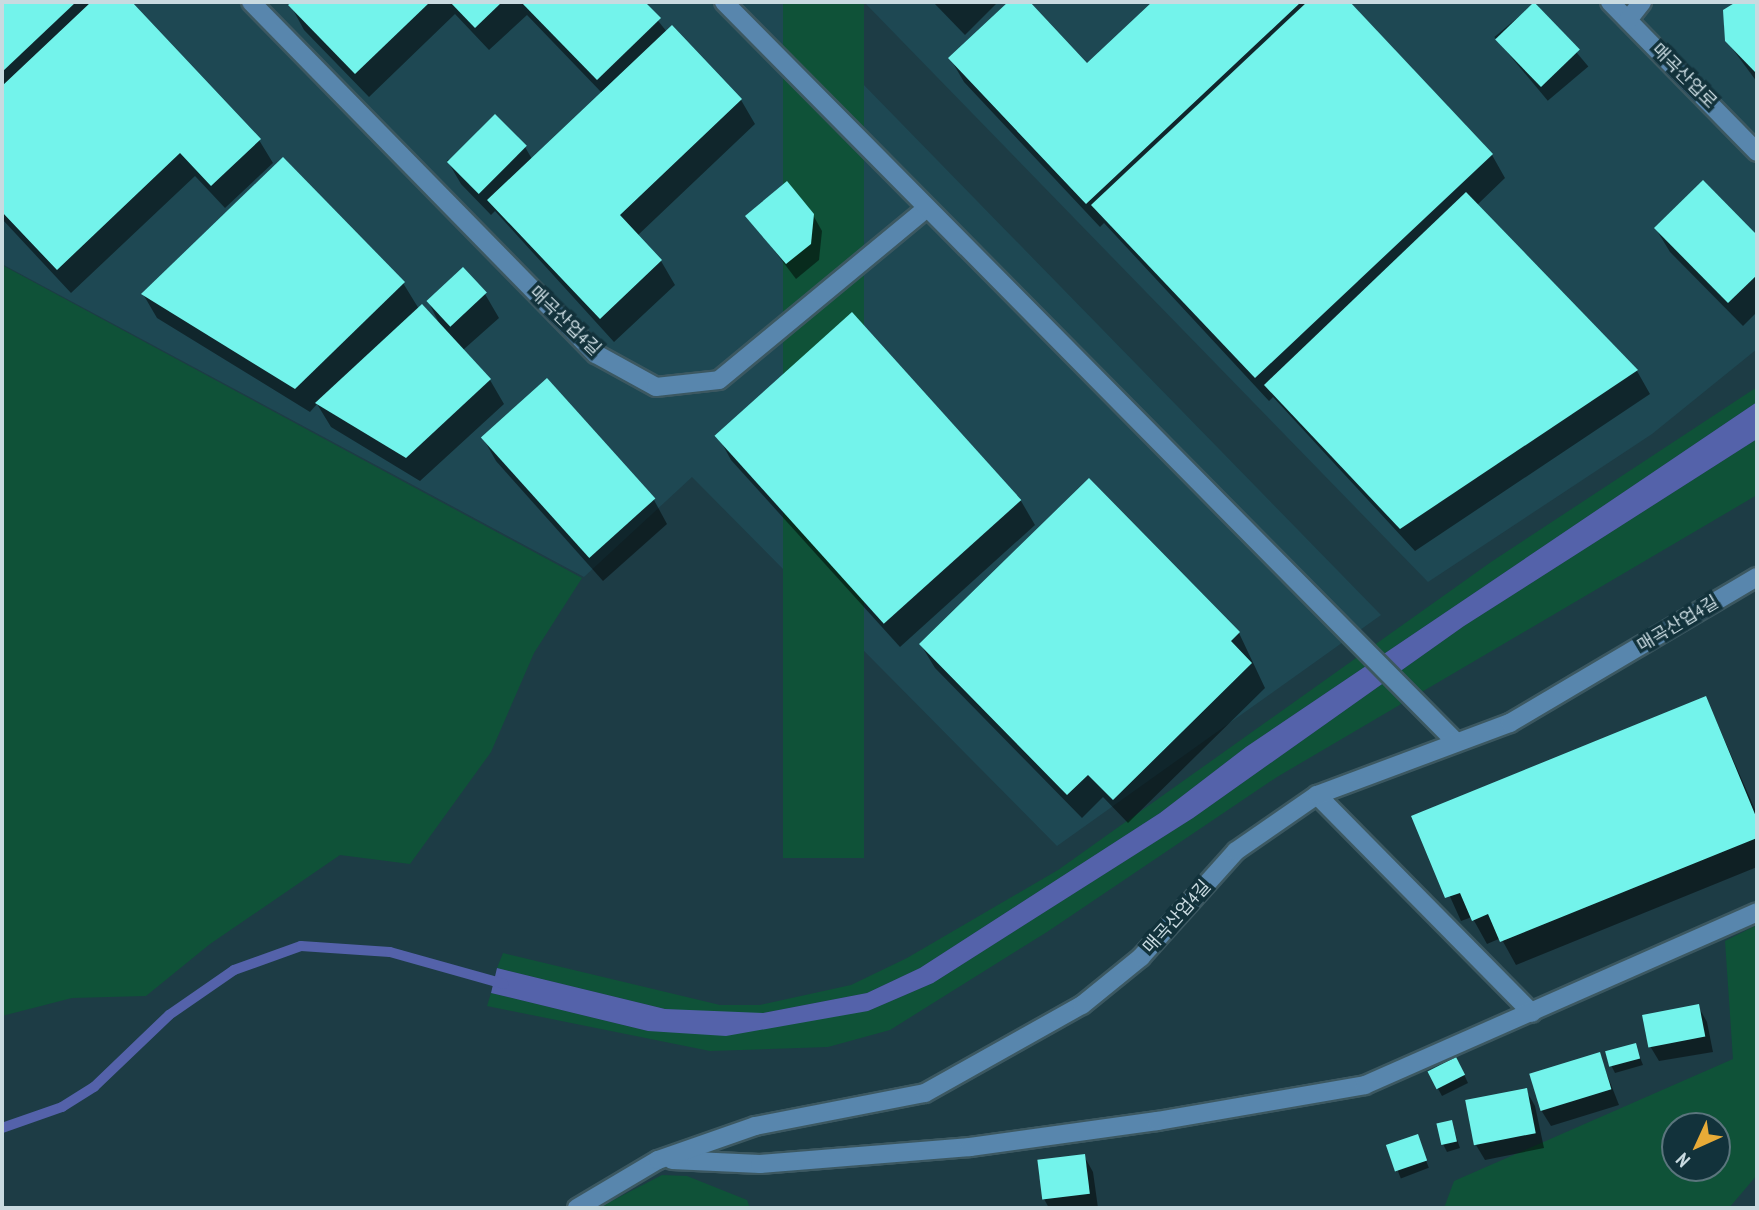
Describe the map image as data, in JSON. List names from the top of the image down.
{
  "streets": {
    "street": ["매곡산업로", "매곡산업4길"]
  },
  "north": "bottom left"
}
